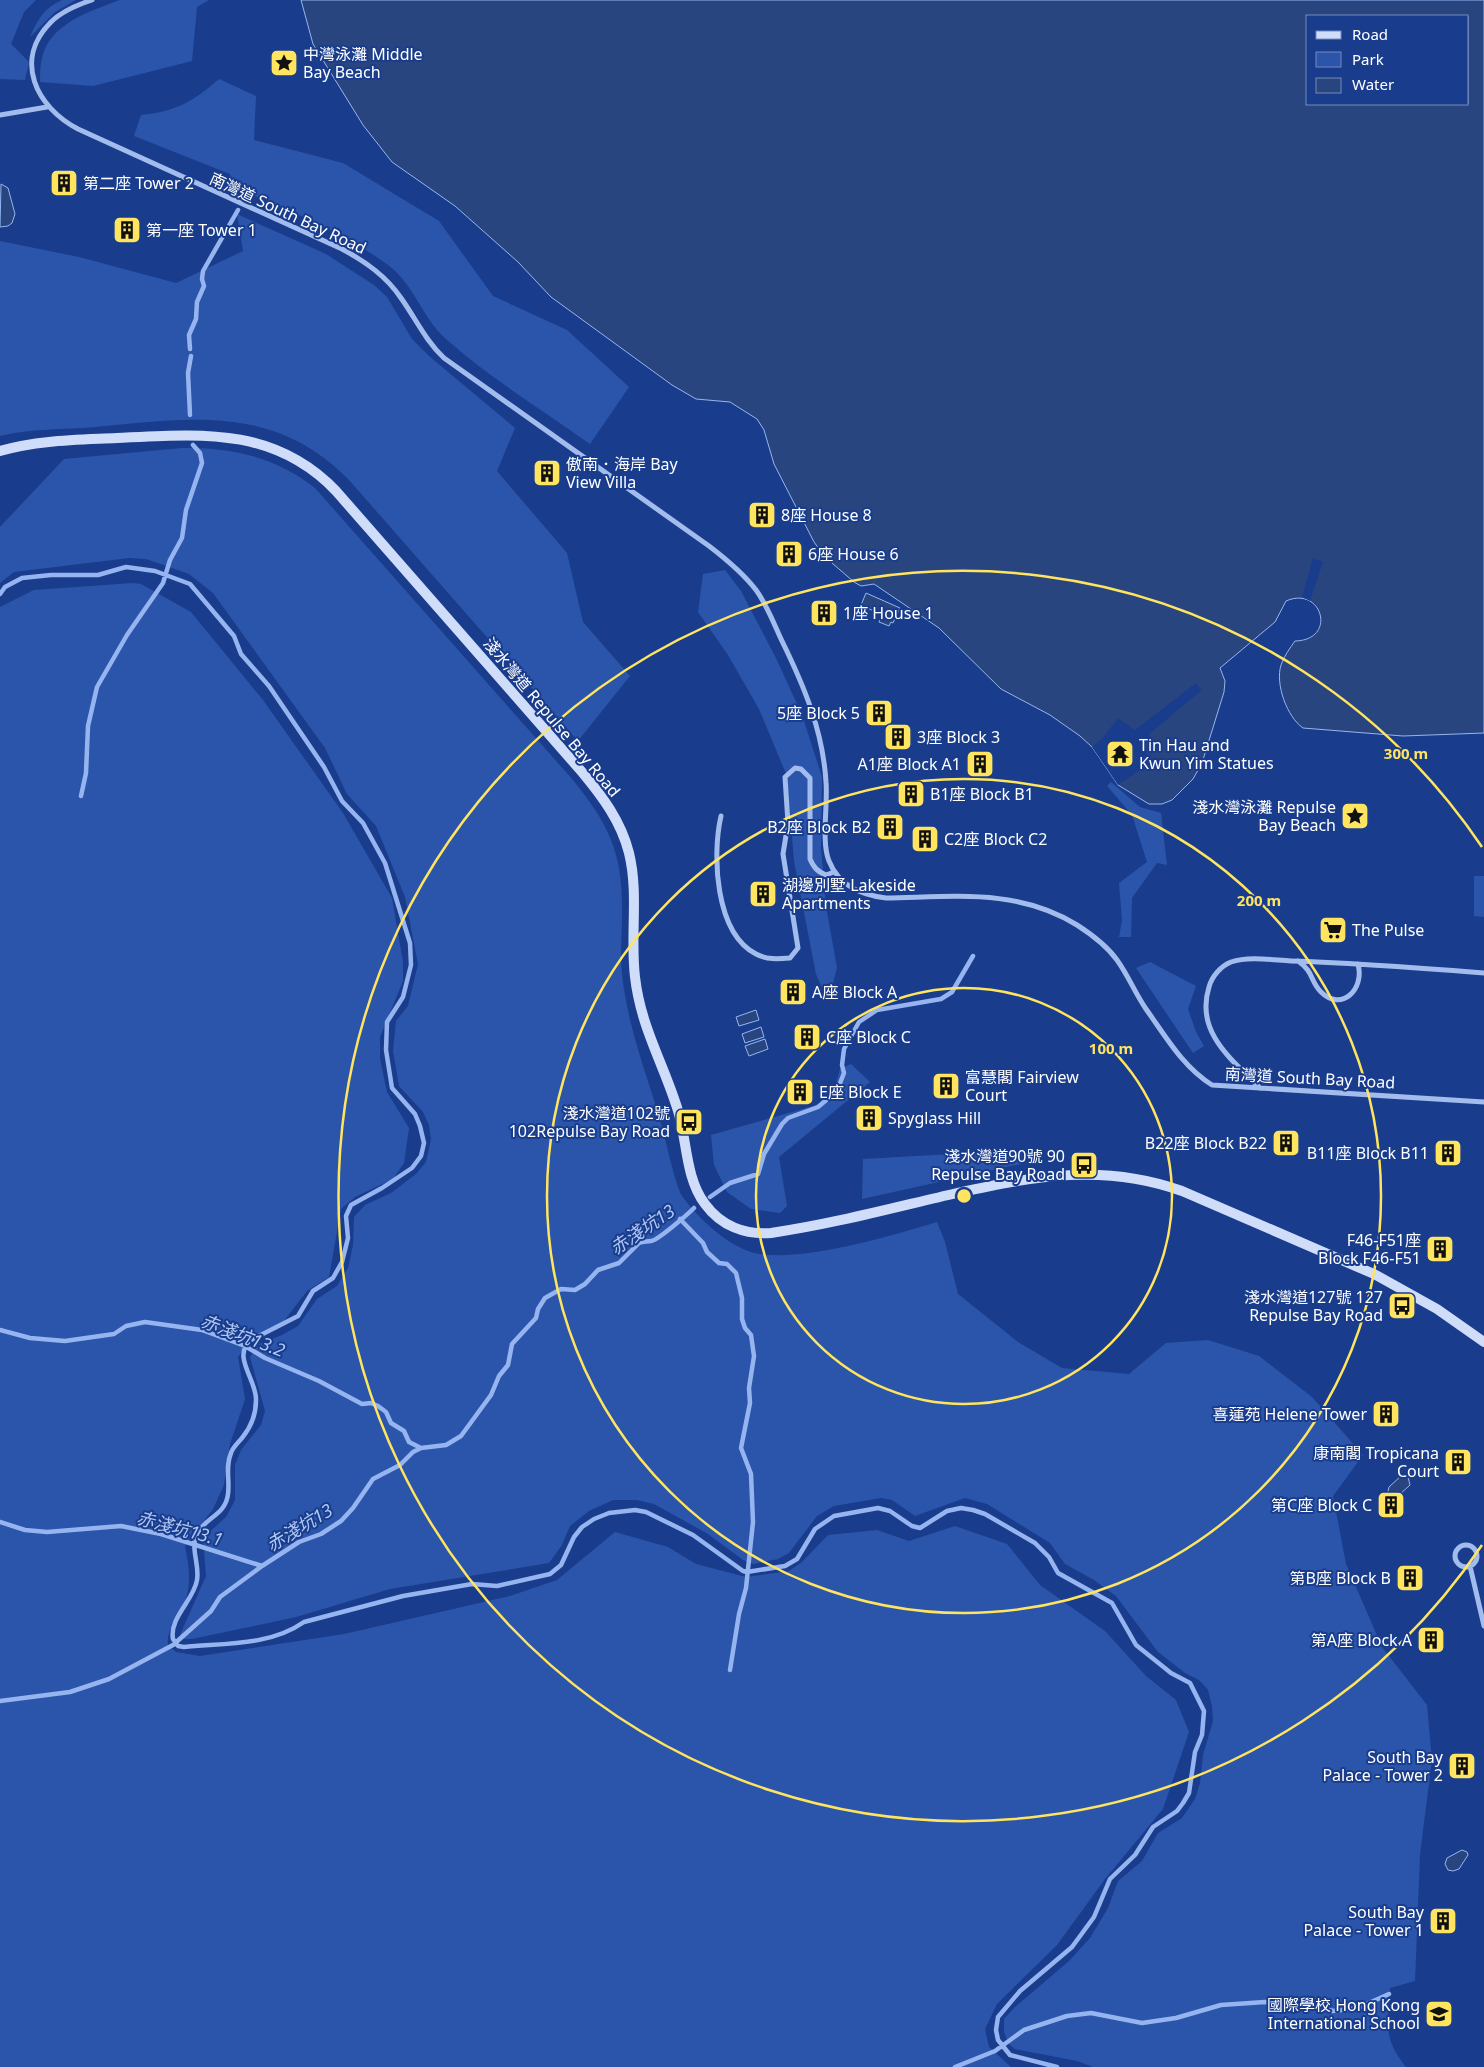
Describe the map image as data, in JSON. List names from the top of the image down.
{
  "streets": {
    "main road": ["淺水灣道 Repulse Bay Road"],
    "street": ["南灣道 South Bay Road"]
  },
  "water": ["赤淺坑13", "赤淺坑13.2", "赤淺坑13.1"],
  "places": {
    "place": ["中灣泳灘 Middle Bay Beach", "淺水灣泳灘 Repulse Bay Beach"],
    "building": [
      "第二座 Tower 2",
      "第一座 Tower 1",
      "傲南．海岸 Bay View Villa",
      "8座 House 8",
      "6座 House 6",
      "1座 House 1",
      "5座 Block 5",
      "3座 Block 3",
      "A1座 Block A1",
      "B1座 Block B1",
      "B2座 Block B2",
      "C2座 Block C2",
      "湖邊別墅 Lakeside Apartments",
      "A座 Block A",
      "C座 Block C",
      "富慧閣 Fairview Court",
      "E座 Block E",
      "Spyglass Hill",
      "B22座 Block B22",
      "B11座 Block B11",
      "F46-F51座 Block F46-F51",
      "喜蓮苑 Helene Tower",
      "康南閣 Tropicana Court",
      "第C座 Block C",
      "第B座 Block B",
      "第A座 Block A",
      "South Bay Palace - Tower 2",
      "South Bay Palace - Tower 1"
    ],
    "temple": ["Tin Hau and Kwun Yim Statues"],
    "supermarket": ["The Pulse"],
    "bus stop": ["淺水灣道102號 102Repulse Bay Road", "淺水灣道90號 90 Repulse Bay Road", "淺水灣道127號 127 Repulse Bay Road"],
    "school or university": ["國際學校 Hong Kong International School"]
  },
  "legend": ["Road", "Park", "Water"],
  "rings": ["300 m", "200 m", "100 m"]
}
